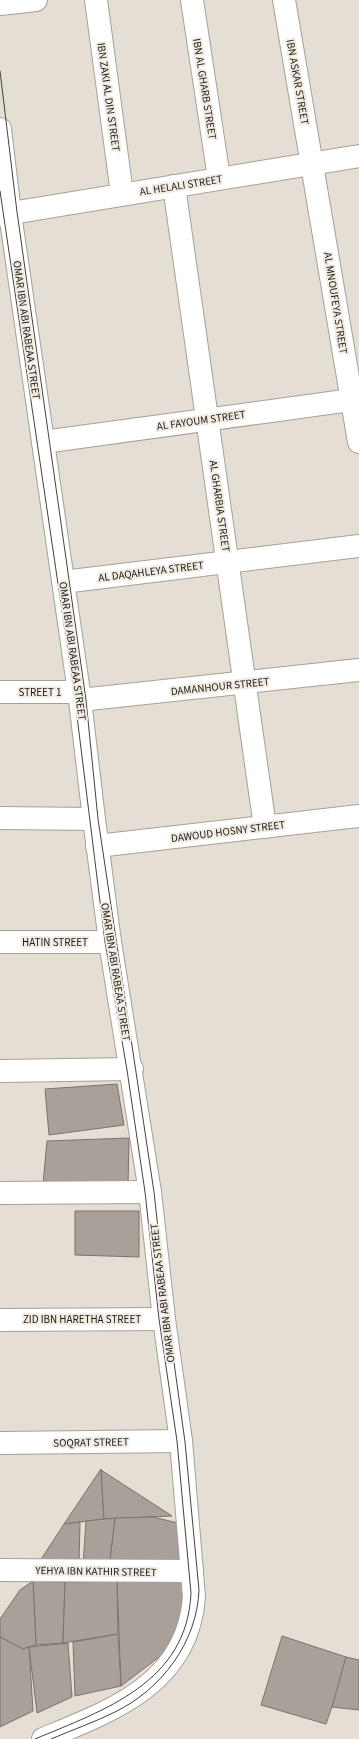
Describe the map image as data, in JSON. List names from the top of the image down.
{
  "streets": {
    "street": [
      "IBN ASKAR STREET",
      "IBN AL GHARB STREET",
      "IBN ZAKI AL DIN STREET",
      "AL HELALI STREET",
      "AL MNOUFEYA STREET",
      "OMAR IBN ABI RABEAA STREET",
      "AL FAYOUM STREET",
      "AL GHARBIA STREET",
      "AL DAQAHLEYA STREET",
      "DAMANHOUR STREET",
      "STREET 1",
      "DAWOUD HOSNY STREET",
      "HATIN STREET",
      "ZID IBN HARETHA STREET",
      "SOQRAT STREET",
      "YEHYA IBN KATHIR STREET"
    ]
  },
  "crossings": [
    ["IBN ASKAR STREET", "AL HELALI STREET"],
    ["IBN ASKAR STREET", "AL MNOUFEYA STREET"],
    ["IBN AL GHARB STREET", "AL HELALI STREET"],
    ["IBN ZAKI AL DIN STREET", "AL HELALI STREET"],
    ["AL HELALI STREET", "AL MNOUFEYA STREET"],
    ["AL HELALI STREET", "OMAR IBN ABI RABEAA STREET"],
    ["AL HELALI STREET", "AL GHARBIA STREET"],
    ["AL MNOUFEYA STREET", "AL FAYOUM STREET"],
    ["OMAR IBN ABI RABEAA STREET", "AL FAYOUM STREET"],
    ["OMAR IBN ABI RABEAA STREET", "AL DAQAHLEYA STREET"],
    ["OMAR IBN ABI RABEAA STREET", "DAMANHOUR STREET"],
    ["OMAR IBN ABI RABEAA STREET", "STREET 1"],
    ["OMAR IBN ABI RABEAA STREET", "DAWOUD HOSNY STREET"],
    ["OMAR IBN ABI RABEAA STREET", "HATIN STREET"],
    ["OMAR IBN ABI RABEAA STREET", "ZID IBN HARETHA STREET"],
    ["OMAR IBN ABI RABEAA STREET", "SOQRAT STREET"],
    ["OMAR IBN ABI RABEAA STREET", "YEHYA IBN KATHIR STREET"],
    ["AL FAYOUM STREET", "AL GHARBIA STREET"],
    ["AL GHARBIA STREET", "AL DAQAHLEYA STREET"],
    ["AL GHARBIA STREET", "DAMANHOUR STREET"],
    ["AL GHARBIA STREET", "DAWOUD HOSNY STREET"],
    ["DAMANHOUR STREET", "STREET 1"]
  ]
}
